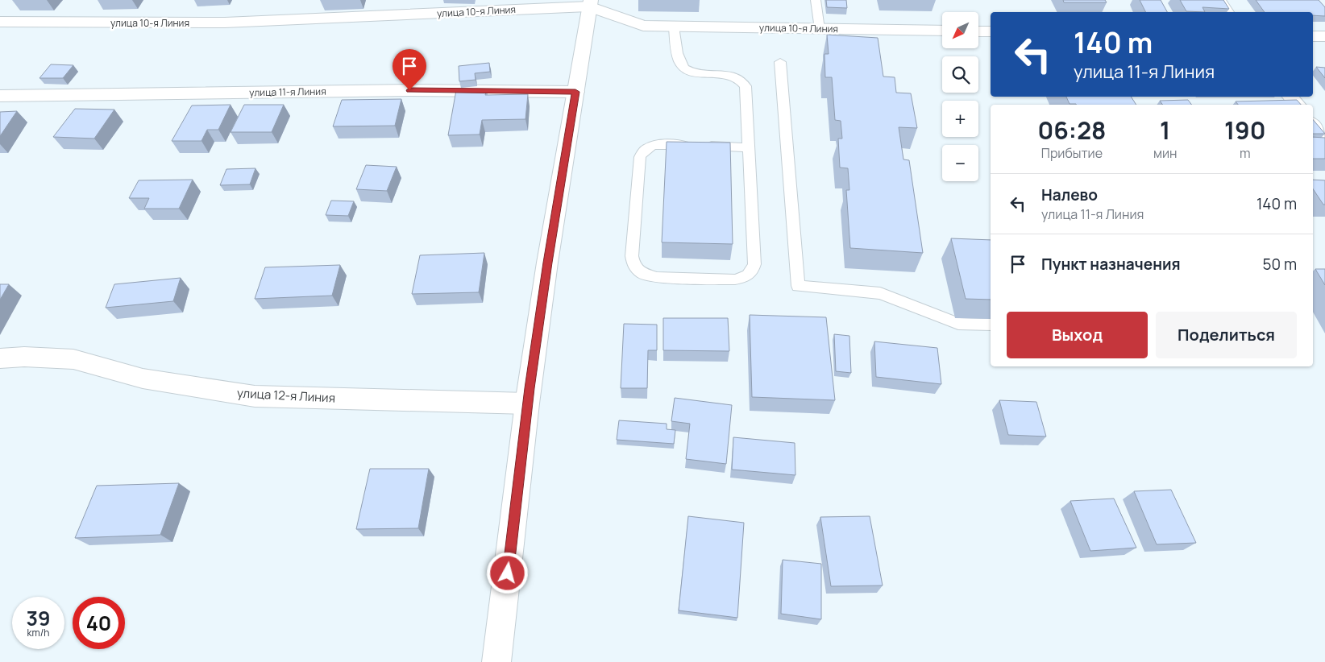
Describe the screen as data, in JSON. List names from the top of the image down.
{
  "streets": {
    "street": ["улица 10-я Линия", "улица 11-я Линия", "улица 12-я Линия"]
  },
  "north": "bottom left",
  "page": {
    "map_buttons": ["+", "−"],
    "turn": ["140 m", "улица 11-я Линия"],
    "eta": [
      "06:28",
      "Прибытие",
      "1",
      "мин",
      "190",
      "m"
    ],
    "list": [
      {
        "name": "Налево",
        "note": "улица 11-я Линия",
        "value": "140 m"
      },
      {
        "name": "Пункт назначения",
        "value": "50 m"
      }
    ],
    "buttons": ["Выход", "Поделиться"],
    "speed": "39 km/h",
    "limit": "40"
  }
}
